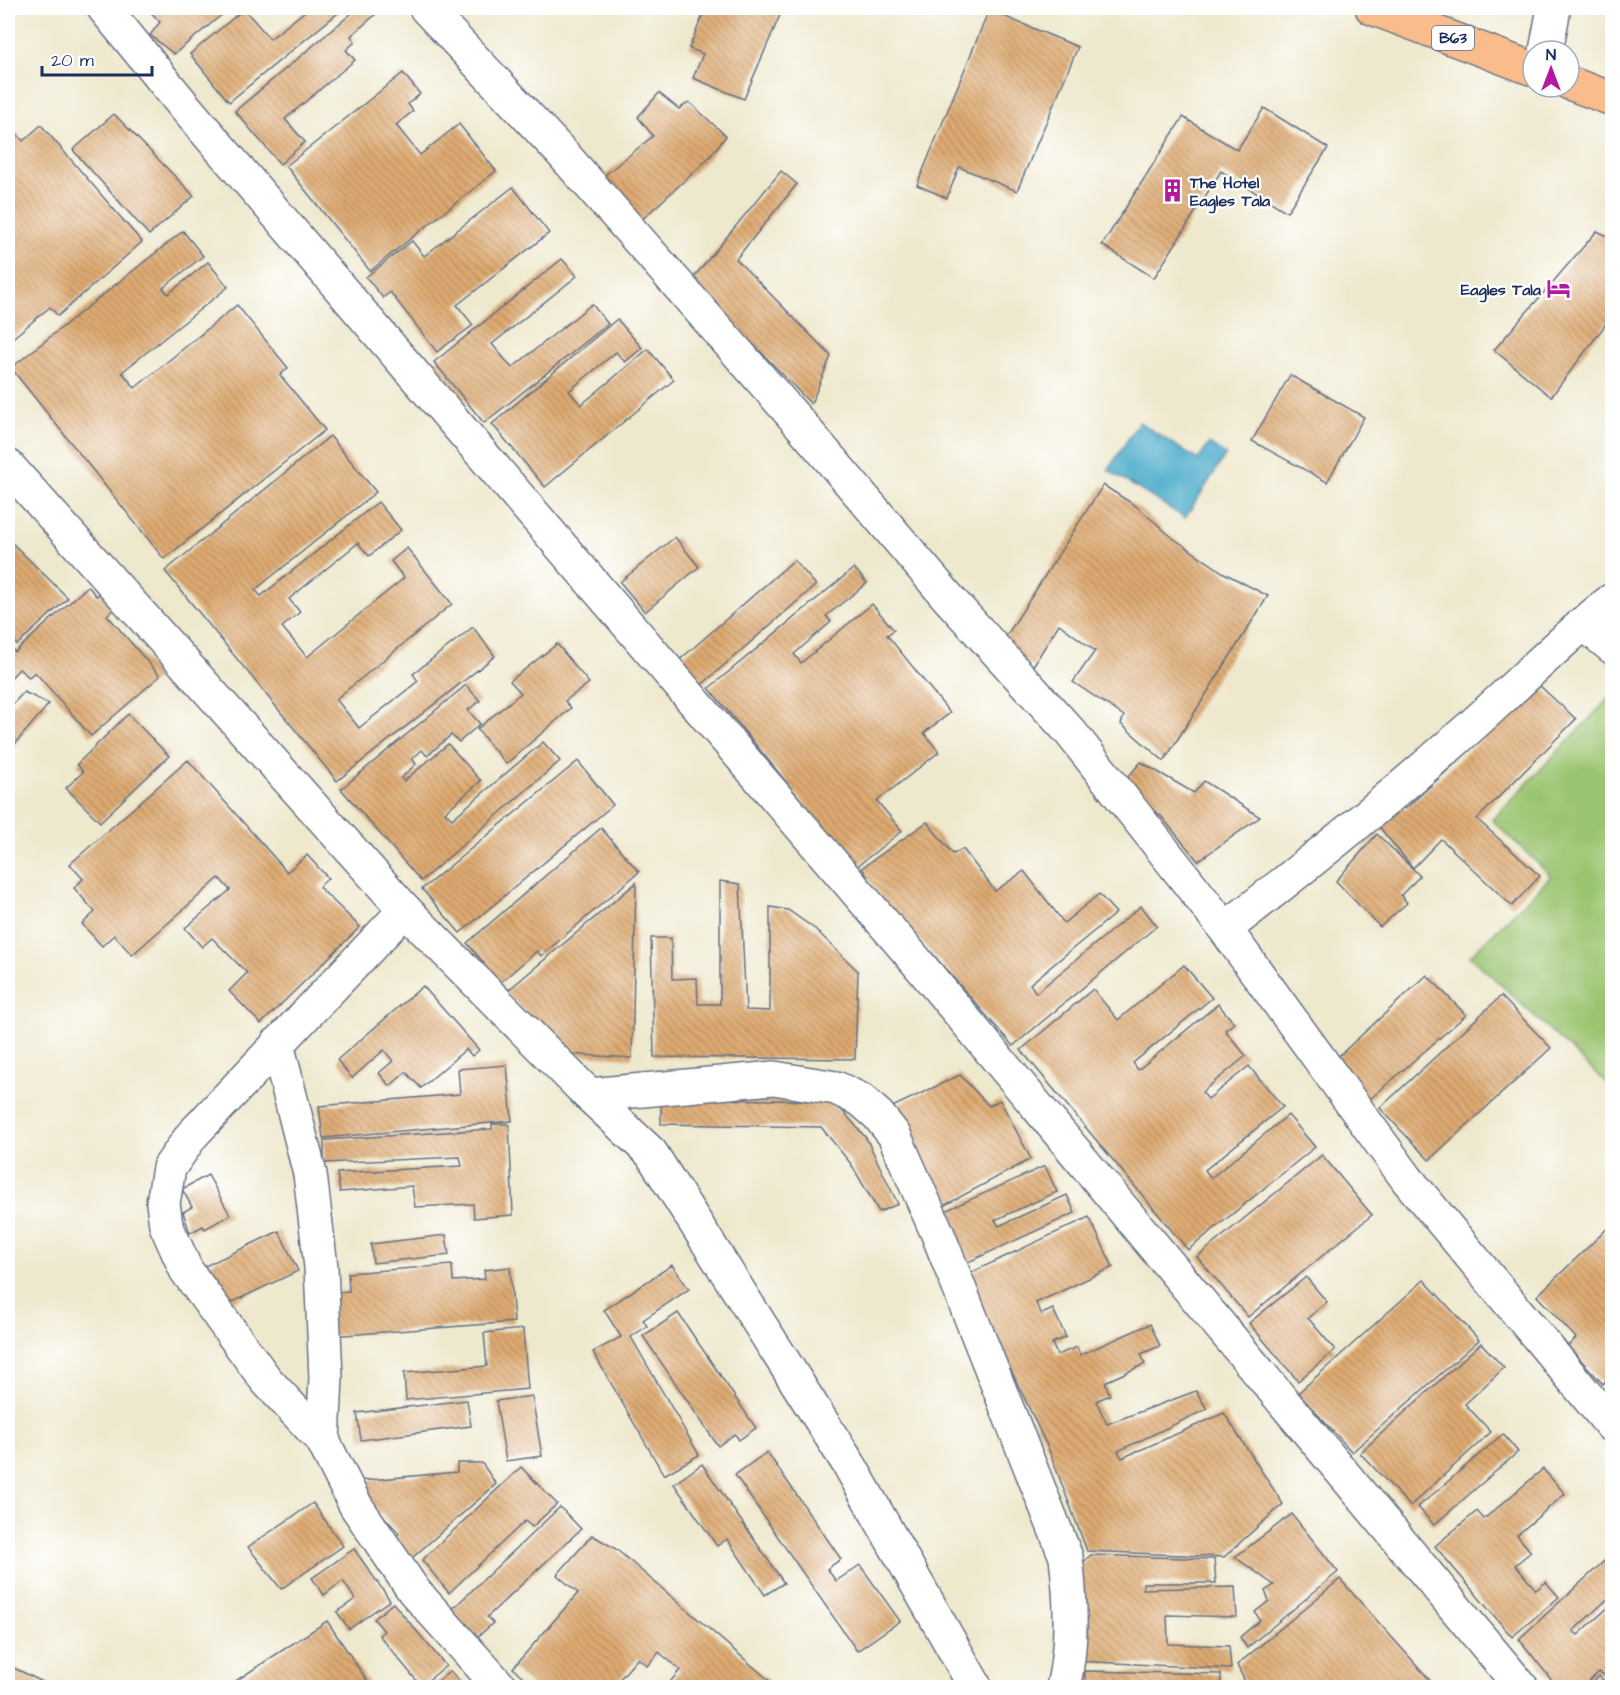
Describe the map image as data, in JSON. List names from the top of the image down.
{
  "streets": {
    "highway": ["B63"]
  },
  "places": {
    "building": ["The Hotel Eagles Tala"],
    "hotel": ["Eagles Tala"]
  },
  "scale_bar": "20 m",
  "north": "top"
}
